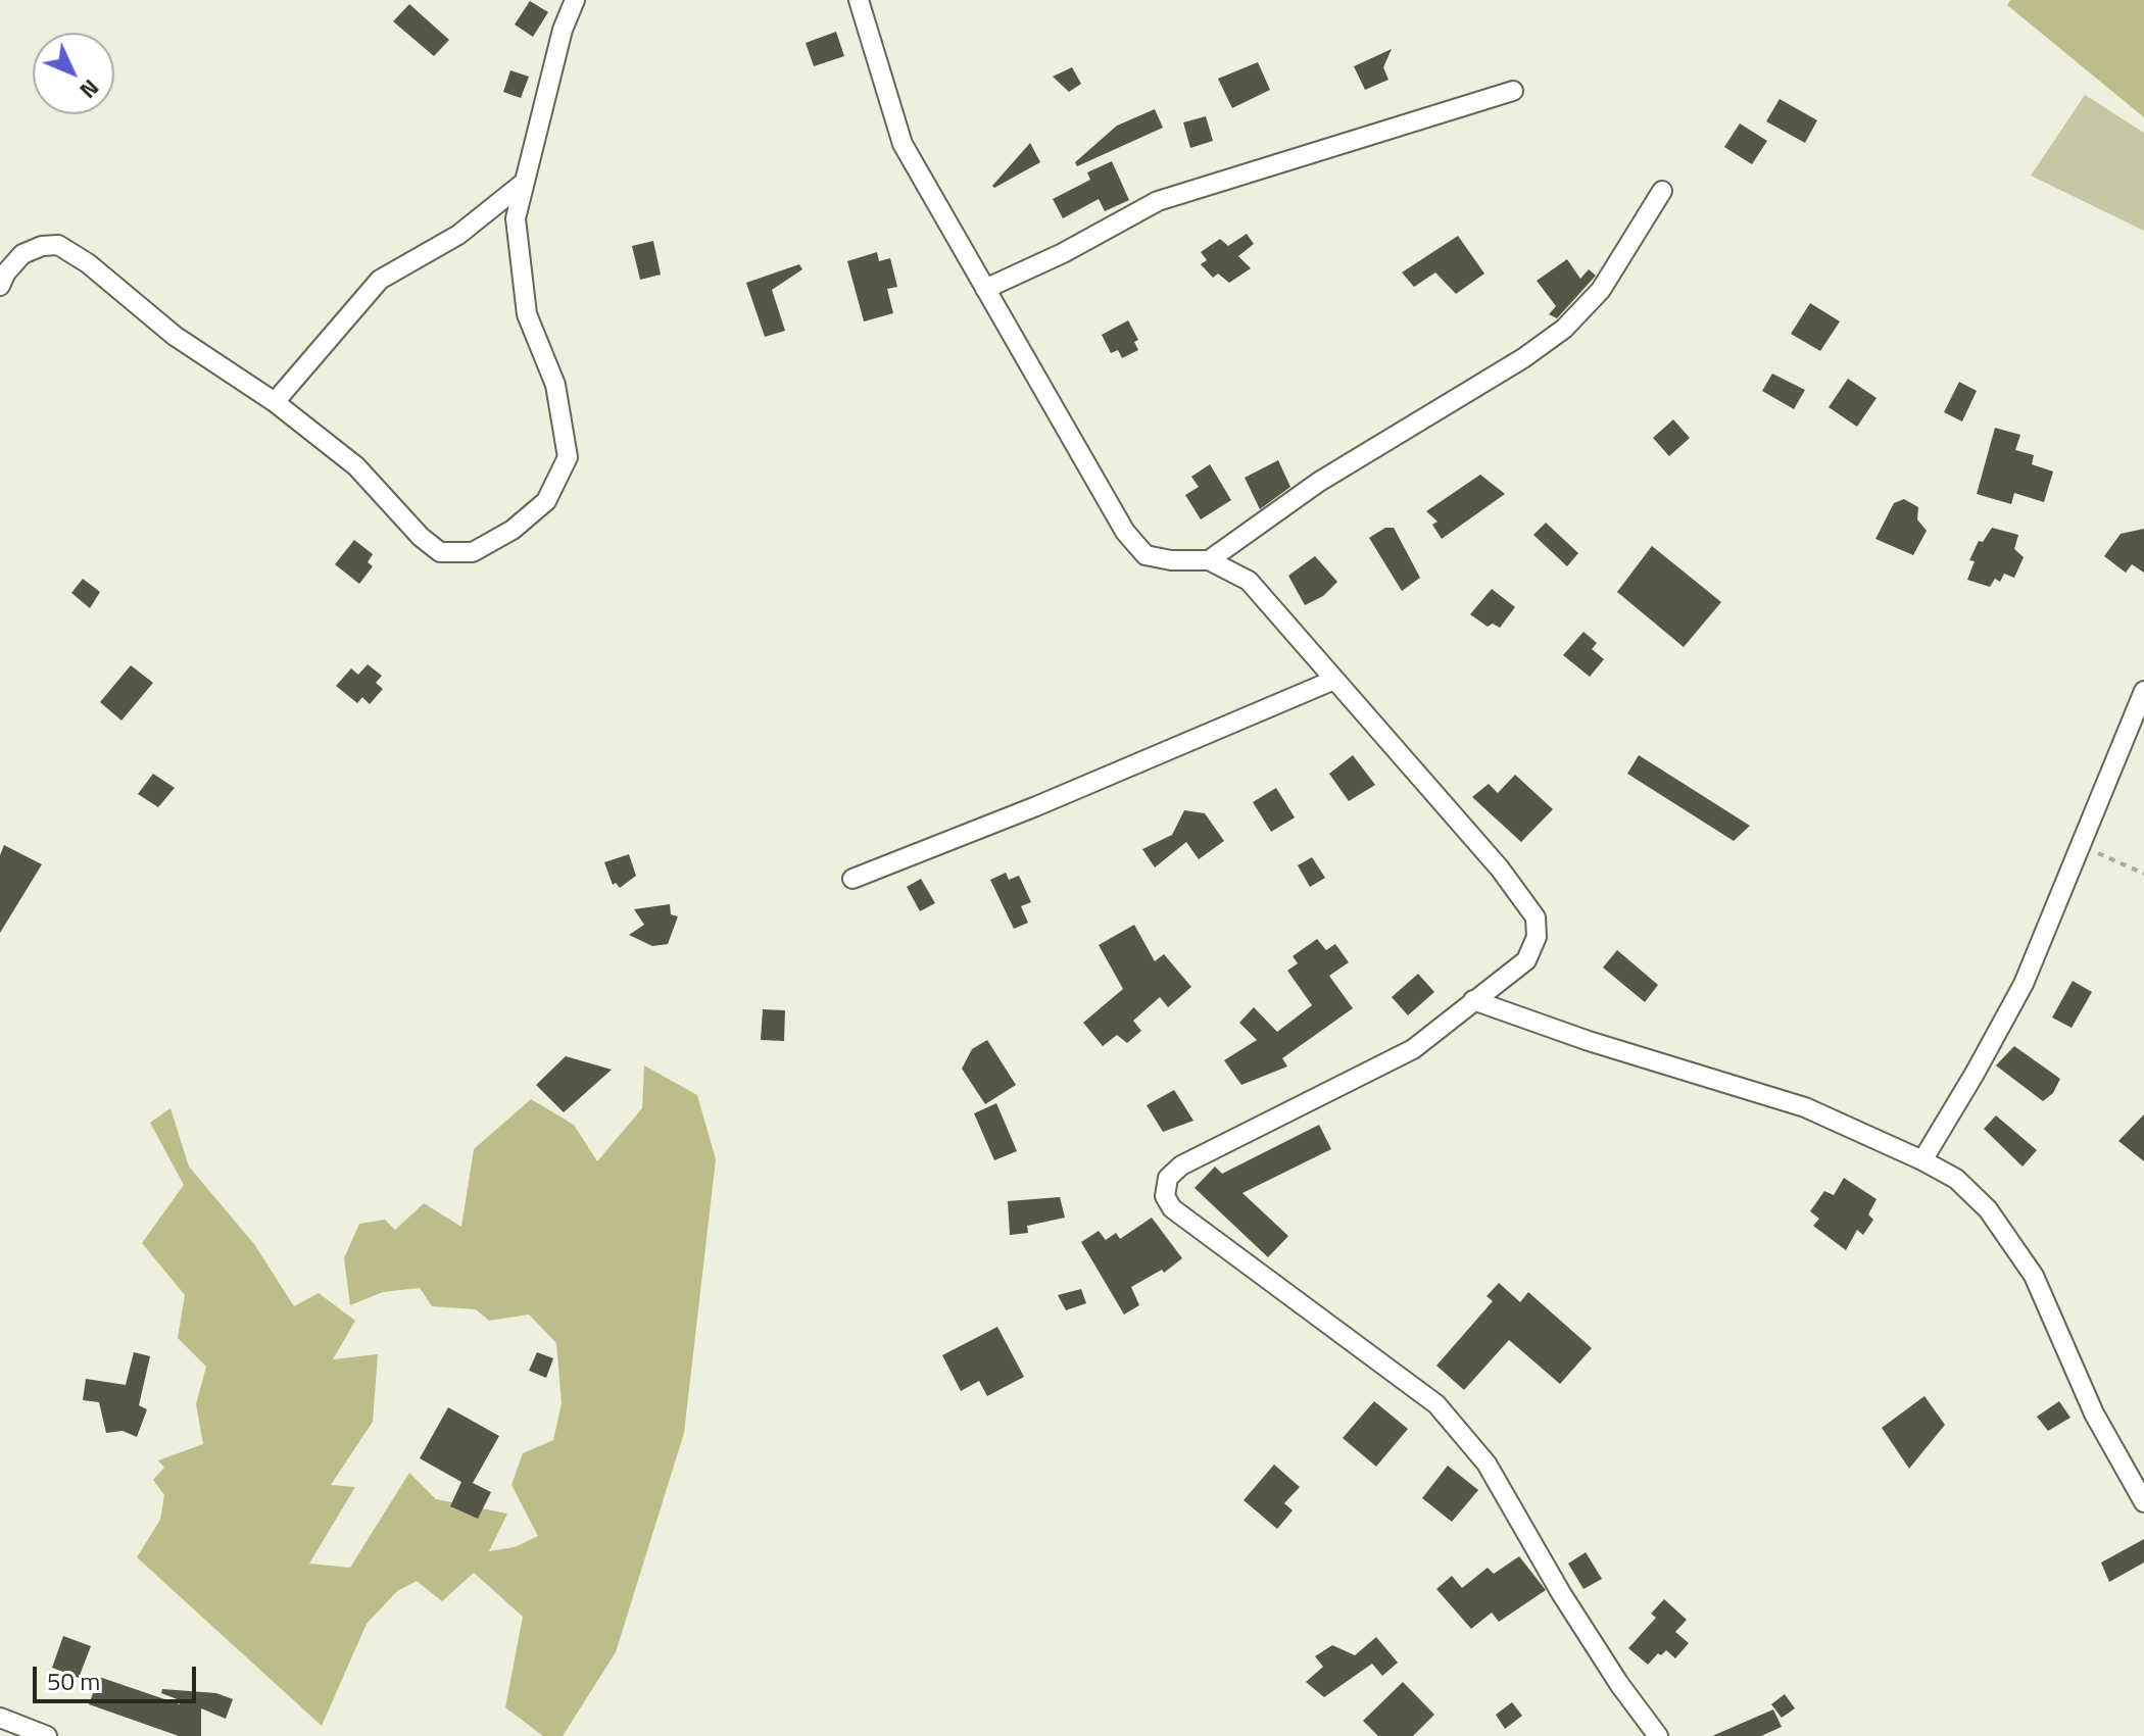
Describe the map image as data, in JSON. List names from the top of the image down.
{
  "scale_bar": "50 m",
  "north": "bottom right"
}
